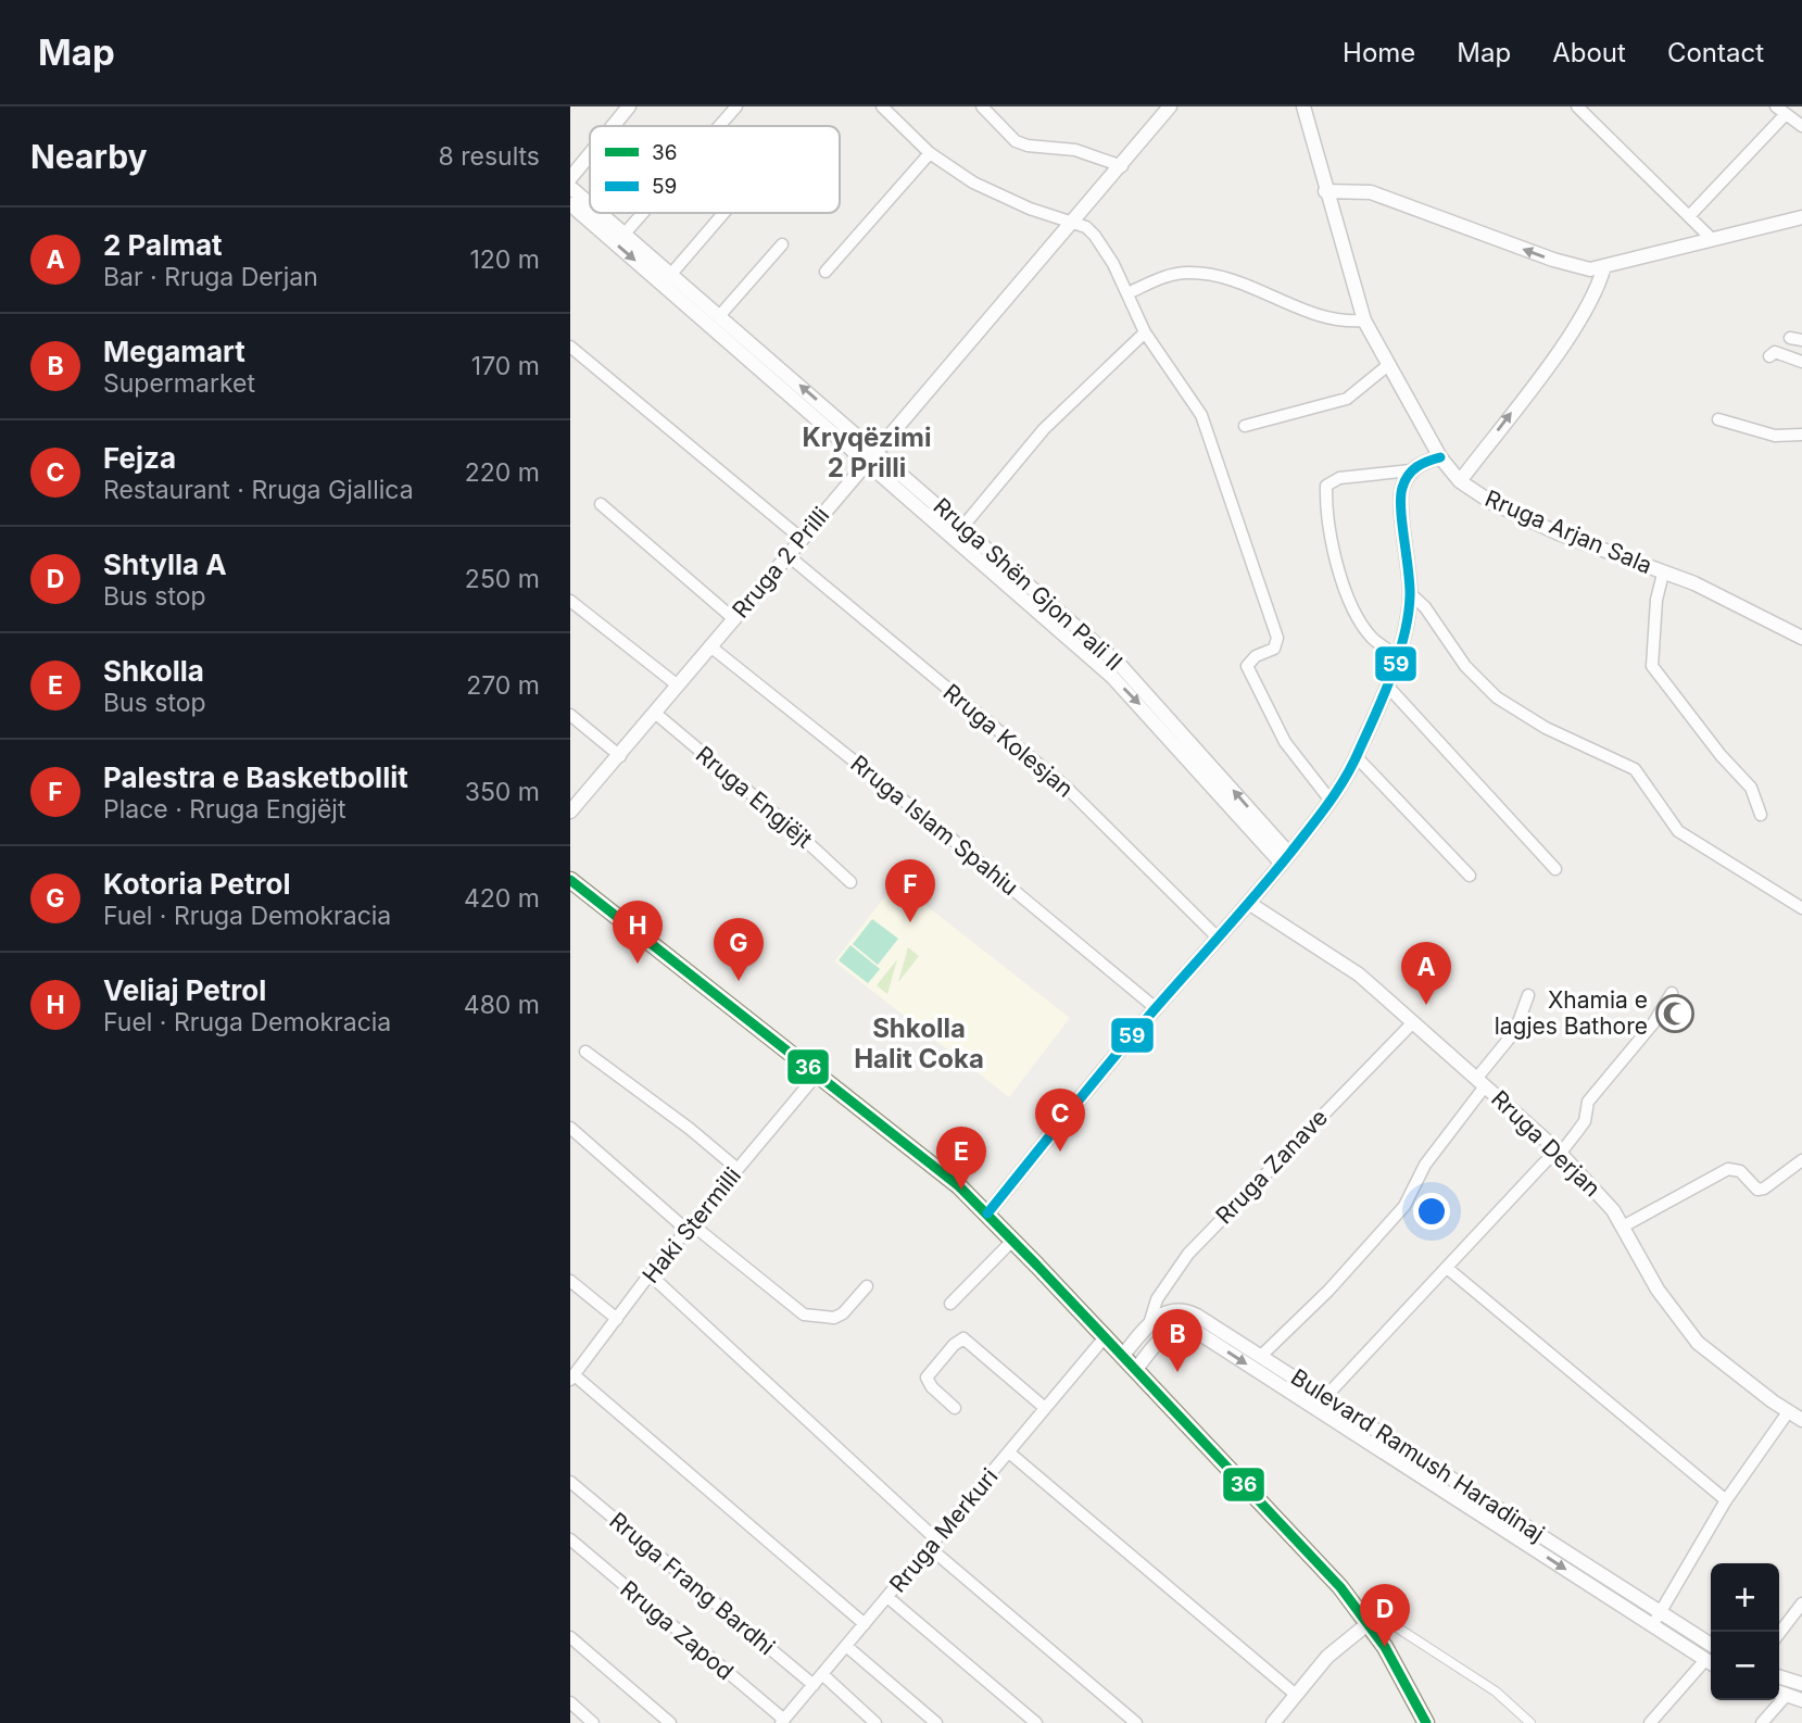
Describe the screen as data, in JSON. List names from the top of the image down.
{
  "streets": {
    "street": [
      "Rruga Arjan Sala",
      "Rruga 2 Prilli",
      "Rruga Shën Gjon Pali II",
      "Rruga Kolesjan",
      "Rruga Engjëjt",
      "Rruga Islam Spahiu",
      "Rruga Derjan",
      "Rruga Zanave",
      "Haki Stermilli",
      "Bulevard Ramush Haradinaj",
      "Rruga Merkuri",
      "Rruga Frang Bardhi",
      "Rruga Zapod"
    ]
  },
  "crossings": [
    ["Rruga 2 Prilli", "Rruga Shën Gjon Pali II"],
    ["Rruga 2 Prilli", "Rruga Kolesjan"],
    ["Rruga 2 Prilli", "Rruga Engjëjt"],
    ["Rruga 2 Prilli", "Rruga Islam Spahiu"],
    ["Rruga Derjan", "Rruga Zanave"],
    ["Rruga Zanave", "Bulevard Ramush Haradinaj"],
    ["Rruga Merkuri", "Rruga Frang Bardhi"],
    ["Rruga Merkuri", "Rruga Zapod"]
  ],
  "districts": ["Kryqëzimi 2 Prilli", "Shkolla Halit Coka"],
  "places": {
    "mosque": ["Xhamia e lagjes Bathore"]
  },
  "lines": ["transit line 59", "transit line 36"],
  "legend": ["36", "59"],
  "page": {
    "header": "Map",
    "nav": [
      "Home",
      "Map",
      "About",
      "Contact"
    ],
    "heading": ["Nearby", "8 results"],
    "list": [
      {
        "mark": "A",
        "name": "2 Palmat",
        "note": "Bar · Rruga Derjan",
        "value": "120 m"
      },
      {
        "mark": "B",
        "name": "Megamart",
        "note": "Supermarket",
        "value": "170 m"
      },
      {
        "mark": "C",
        "name": "Fejza",
        "note": "Restaurant · Rruga Gjallica",
        "value": "220 m"
      },
      {
        "mark": "D",
        "name": "Shtylla A",
        "note": "Bus stop",
        "value": "250 m"
      },
      {
        "mark": "E",
        "name": "Shkolla",
        "note": "Bus stop",
        "value": "270 m"
      },
      {
        "mark": "F",
        "name": "Palestra e Basketbollit",
        "note": "Place · Rruga Engjëjt",
        "value": "350 m"
      },
      {
        "mark": "G",
        "name": "Kotoria Petrol",
        "note": "Fuel · Rruga Demokracia",
        "value": "420 m"
      },
      {
        "mark": "H",
        "name": "Veliaj Petrol",
        "note": "Fuel · Rruga Demokracia",
        "value": "480 m"
      }
    ],
    "pins": [
      "F",
      "H",
      "G",
      "A",
      "C",
      "E",
      "B",
      "D"
    ],
    "map_buttons": ["+", "−"]
  }
}
